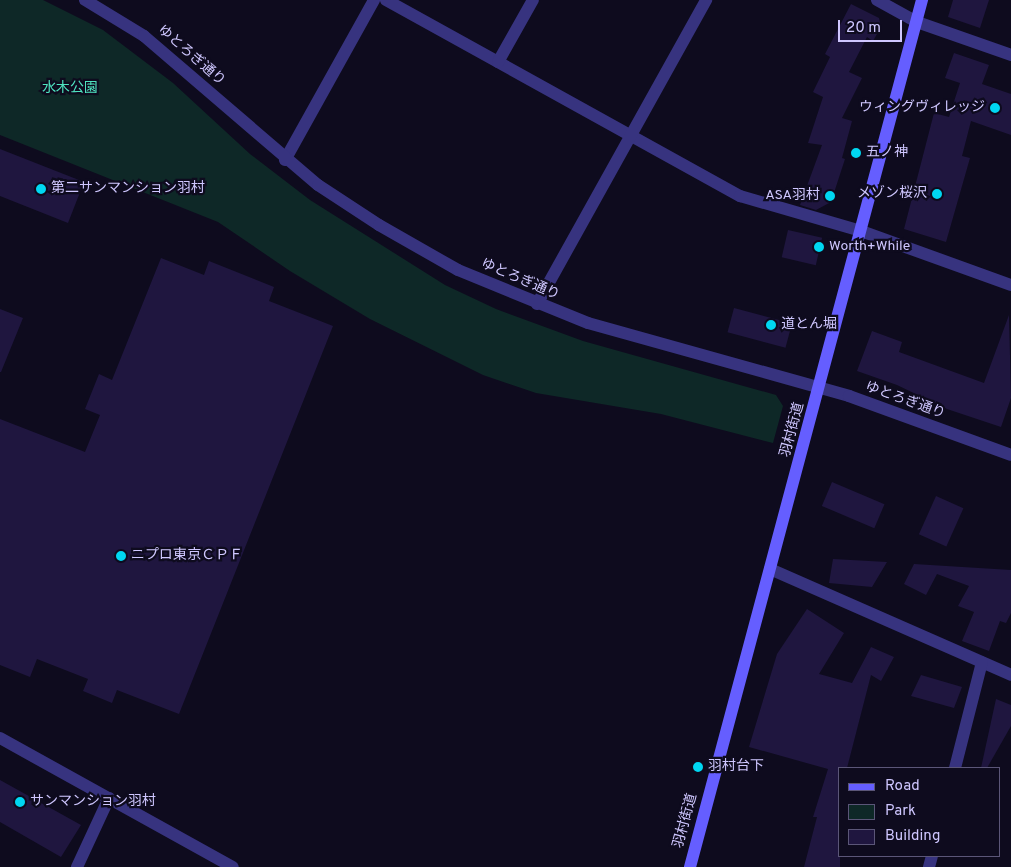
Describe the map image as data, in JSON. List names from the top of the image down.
{
  "streets": {
    "main road": ["羽村街道"],
    "street": ["ゆとろぎ通り"]
  },
  "crossings": [
    ["ゆとろぎ通り", "羽村街道"]
  ],
  "parks": ["水木公園"],
  "places": [
    "ウィングヴィレッジ",
    "五ノ神",
    "第二サンマンション羽村",
    "メゾン桜沢",
    "ASA羽村",
    "Worth+While",
    "道とん堀",
    "ニプロ東京ＣＰＦ",
    "羽村台下",
    "サンマンション羽村"
  ],
  "legend": ["Road", "Park", "Building"],
  "scale_bar": "20 m"
}
